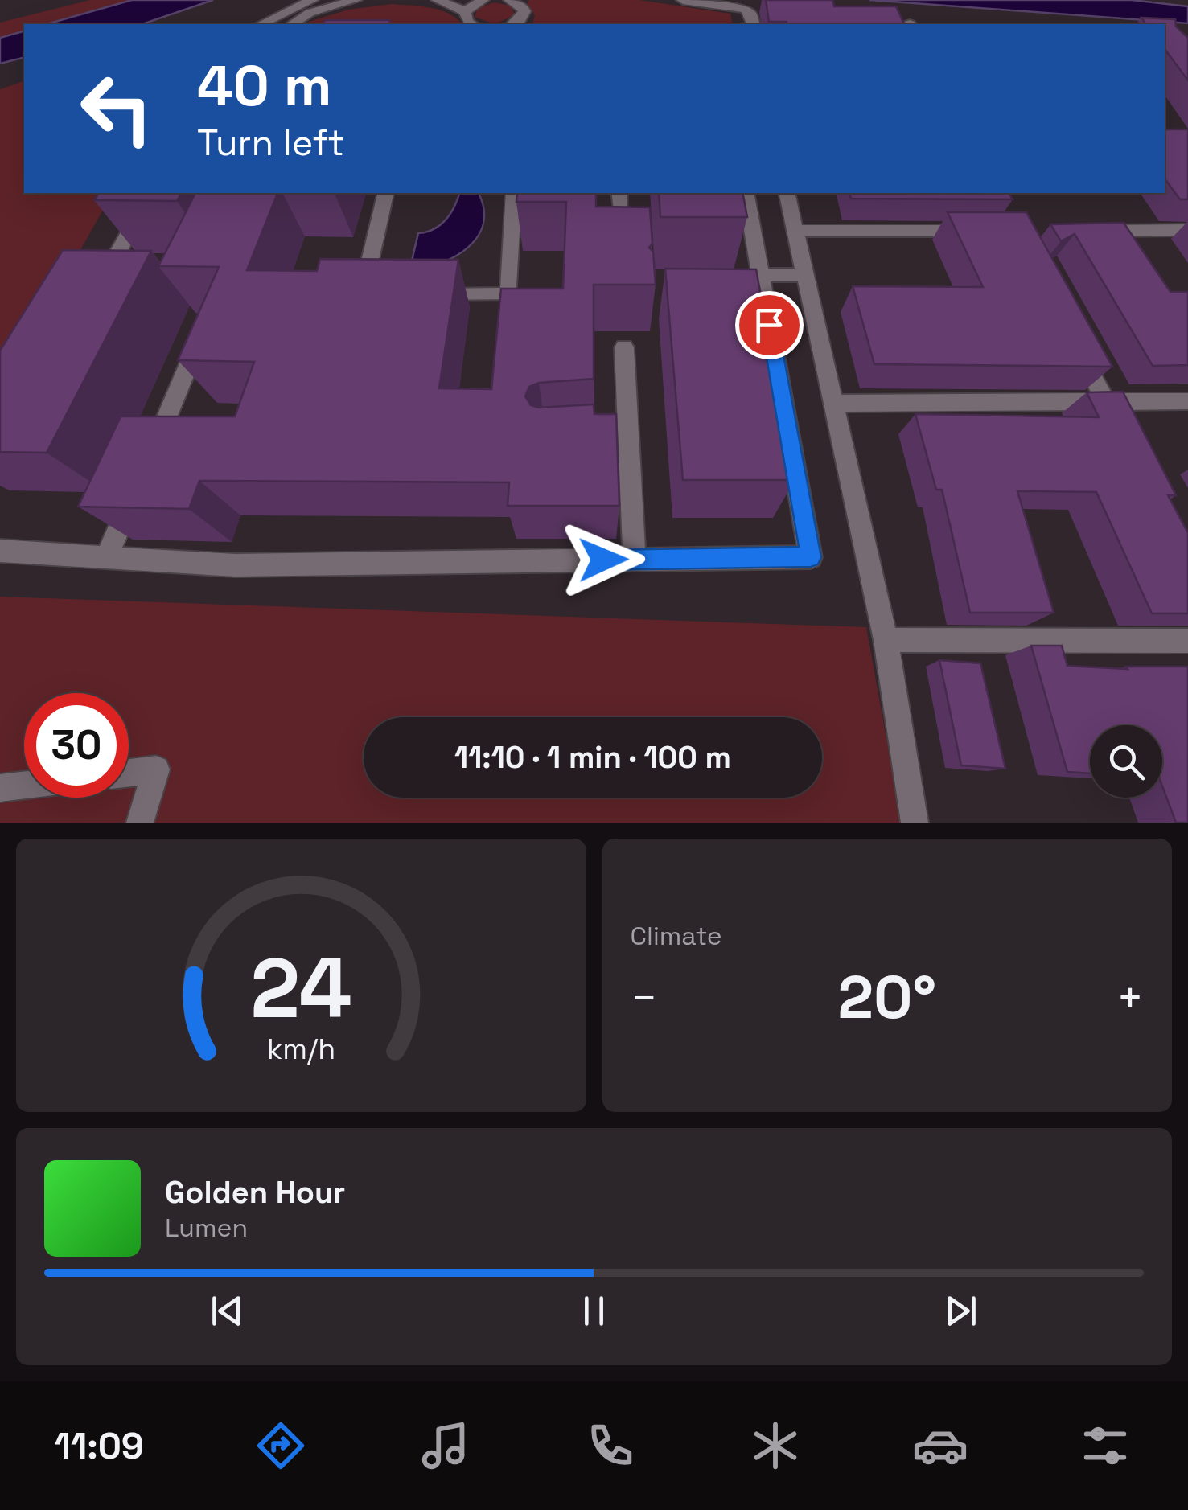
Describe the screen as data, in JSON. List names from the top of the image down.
{
  "page": {
    "turn": ["40 m", "Turn left"],
    "limit": "30",
    "trip": "11:10 · 1 min · 100 m",
    "tile": "Climate",
    "heat": ["−", "20°", "+"],
    "song": ["Golden Hour", "Lumen"],
    "tabs": "11:09",
    "gauge": ["24", "km/h"]
  }
}
